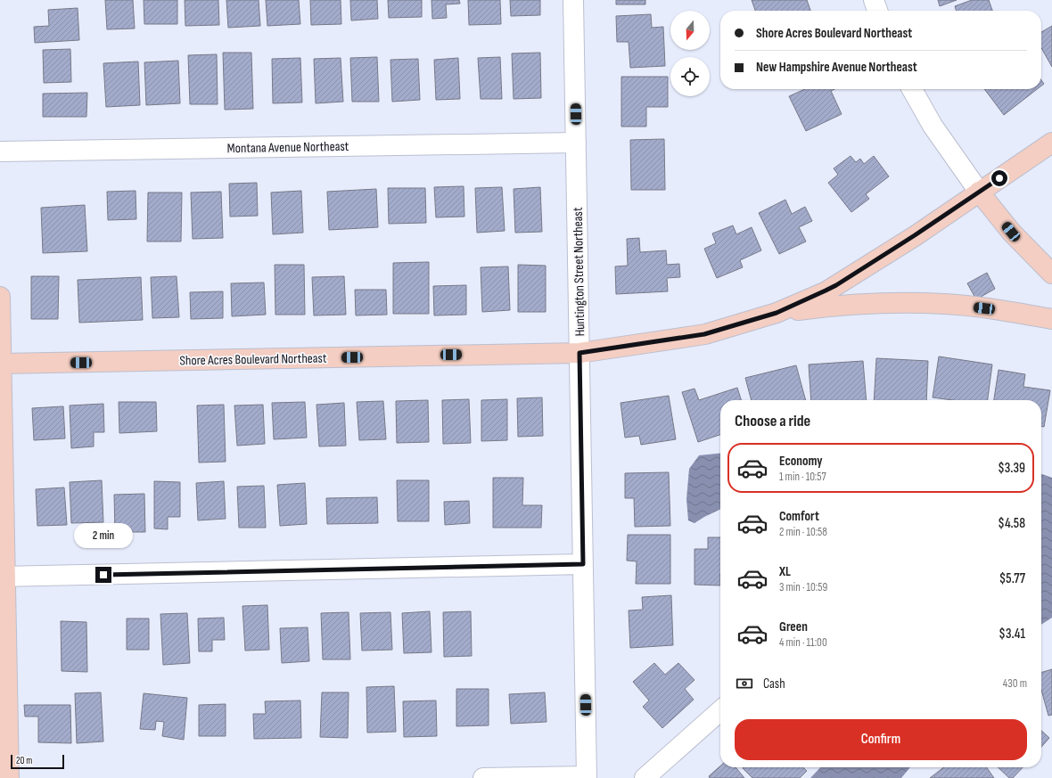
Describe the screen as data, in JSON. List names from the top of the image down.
{
  "streets": {
    "street": ["Montana Avenue Northeast", "Huntington Street Northeast", "Shore Acres Boulevard Northeast"]
  },
  "crossings": [
    ["Montana Avenue Northeast", "Huntington Street Northeast"],
    ["Huntington Street Northeast", "Shore Acres Boulevard Northeast"]
  ],
  "scale_bar": "20 m",
  "north": "bottom",
  "page": {
    "banner": ["Shore Acres Boulevard Northeast", "New Hampshire Avenue Northeast"],
    "heading": "Choose a ride",
    "list": [
      {
        "name": "Economy",
        "note": "1 min · 10:57",
        "value": "$3.39"
      },
      {
        "name": "Comfort",
        "note": "2 min · 10:58",
        "value": "$4.58"
      },
      {
        "name": "XL",
        "note": "3 min · 10:59",
        "value": "$5.77"
      },
      {
        "name": "Green",
        "note": "4 min · 11:00",
        "value": "$3.41"
      }
    ],
    "bubble": "2 min",
    "pay": ["Cash", "430 m"],
    "buttons": "Confirm",
    "scale": "20 m"
  }
}
